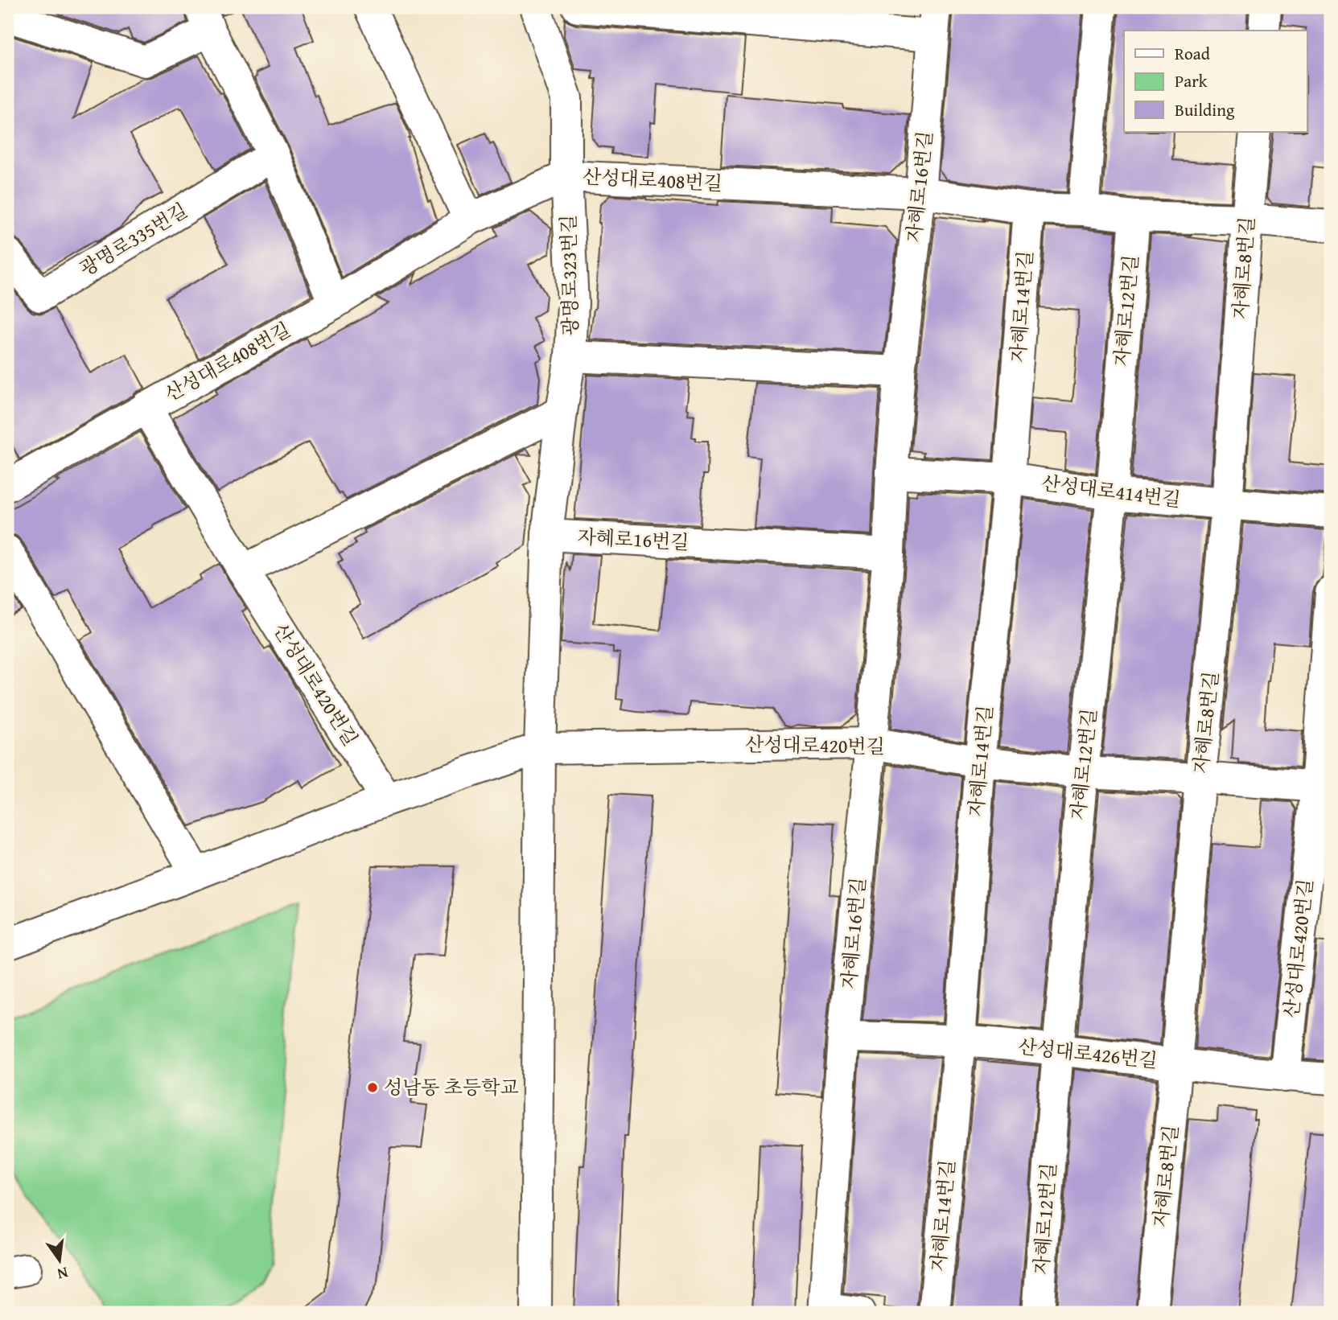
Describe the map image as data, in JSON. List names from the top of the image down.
{
  "streets": {
    "street": [
      "산성대로408번길",
      "자혜로16번길",
      "광명로335번길",
      "자혜로8번길",
      "광명로323번길",
      "자혜로14번길",
      "자혜로12번길",
      "산성대로414번길",
      "산성대로420번길",
      "산성대로426번길"
    ]
  },
  "crossings": [
    ["산성대로408번길", "자혜로16번길"],
    ["산성대로408번길", "자혜로8번길"],
    ["산성대로408번길", "광명로323번길"],
    ["산성대로408번길", "자혜로14번길"],
    ["산성대로408번길", "자혜로12번길"],
    ["산성대로408번길", "산성대로420번길"],
    ["자혜로16번길", "광명로323번길"],
    ["자혜로16번길", "산성대로414번길"],
    ["자혜로16번길", "산성대로420번길"],
    ["자혜로16번길", "산성대로426번길"],
    ["자혜로8번길", "산성대로414번길"],
    ["자혜로8번길", "산성대로420번길"],
    ["자혜로8번길", "산성대로426번길"],
    ["광명로323번길", "산성대로420번길"],
    ["자혜로14번길", "산성대로414번길"],
    ["자혜로14번길", "산성대로420번길"],
    ["자혜로14번길", "산성대로426번길"],
    ["자혜로12번길", "산성대로414번길"],
    ["자혜로12번길", "산성대로420번길"],
    ["자혜로12번길", "산성대로426번길"],
    ["산성대로420번길", "산성대로426번길"]
  ],
  "places": ["성남동 초등학교"],
  "legend": ["Road", "Park", "Building"],
  "north": "bottom"
}
